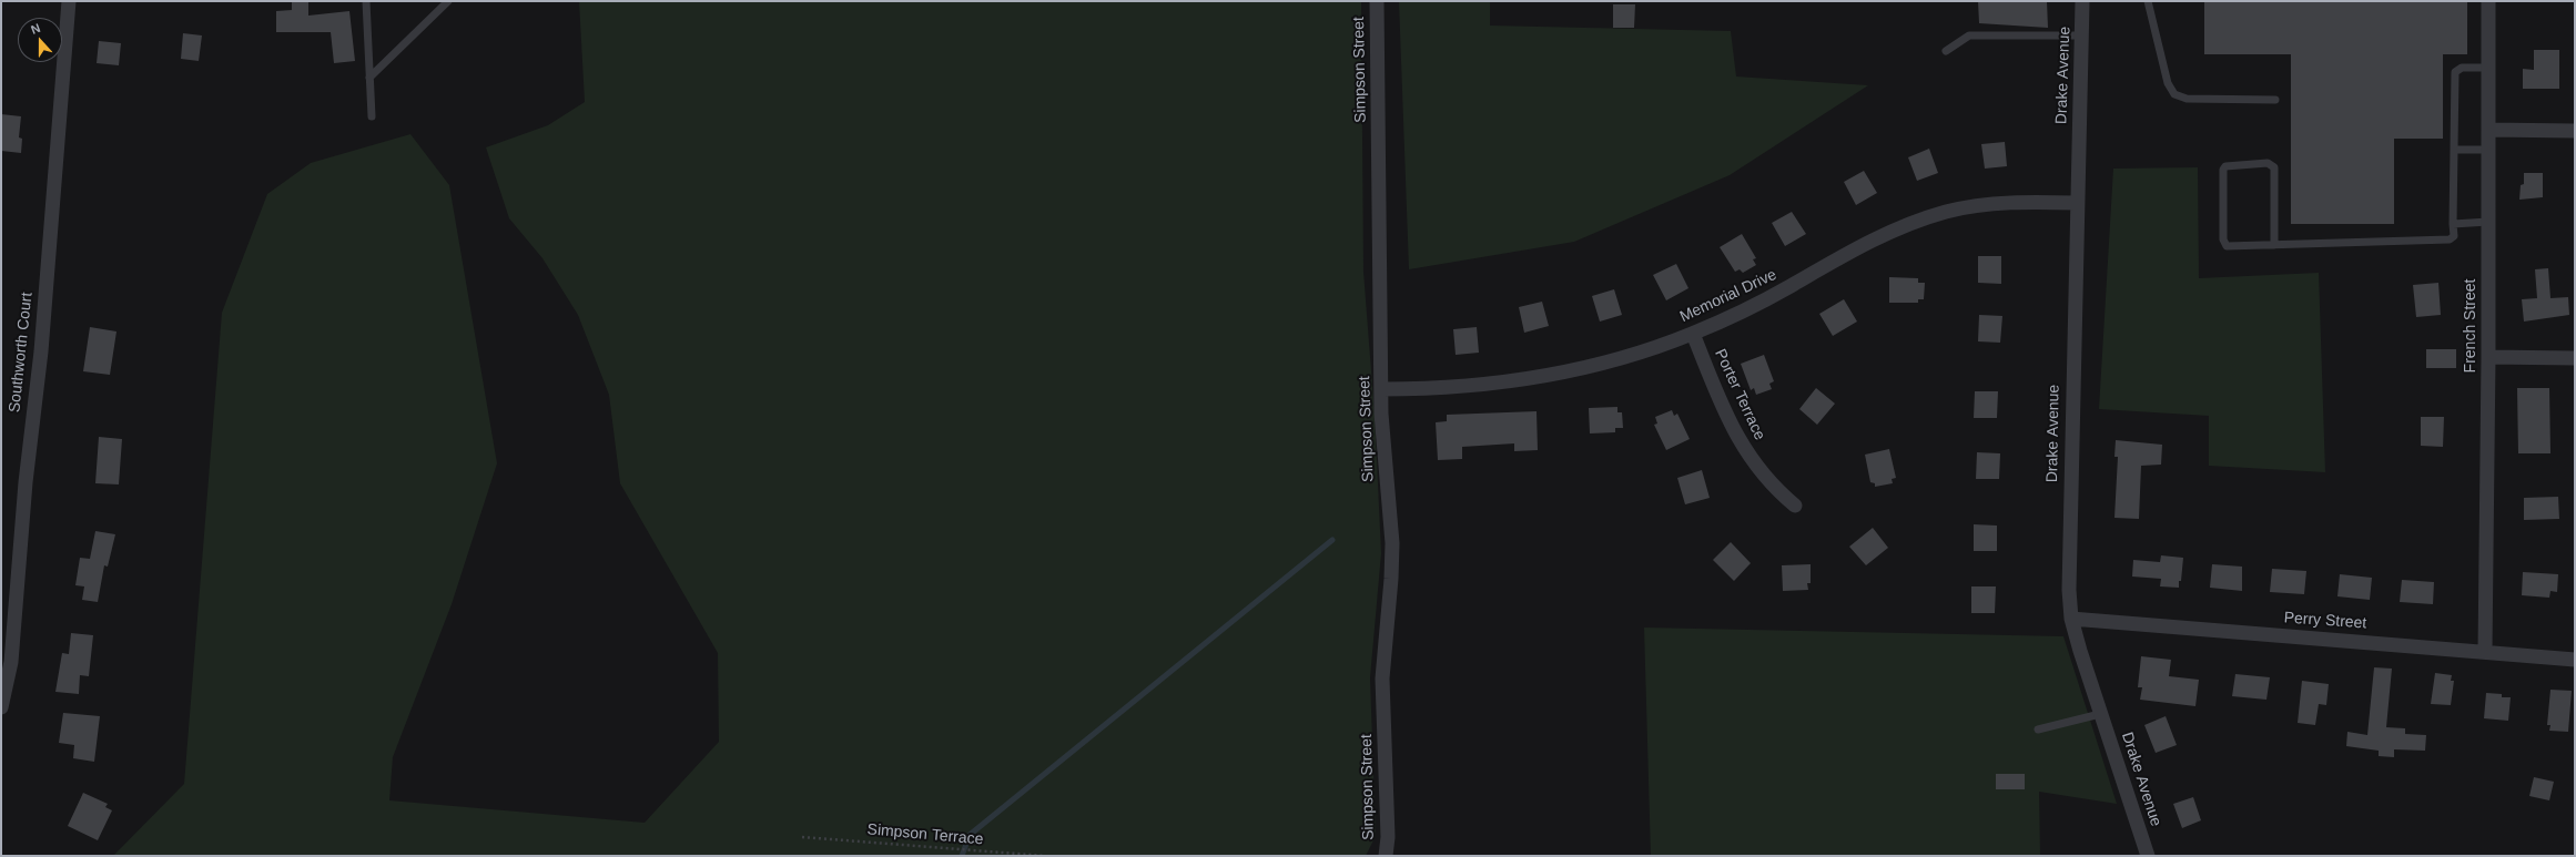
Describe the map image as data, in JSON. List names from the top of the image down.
{
  "streets": {
    "street": [
      "Simpson Street",
      "Drake Avenue",
      "Memorial Drive",
      "French Street",
      "Southworth Court",
      "Porter Terrace",
      "Perry Street"
    ],
    "path": ["Simpson Terrace"]
  },
  "crossings": [
    ["Simpson Street", "Memorial Drive"],
    ["Drake Avenue", "Memorial Drive"],
    ["Drake Avenue", "Perry Street"],
    ["Memorial Drive", "Porter Terrace"],
    ["French Street", "Perry Street"]
  ],
  "north": "top"
}
